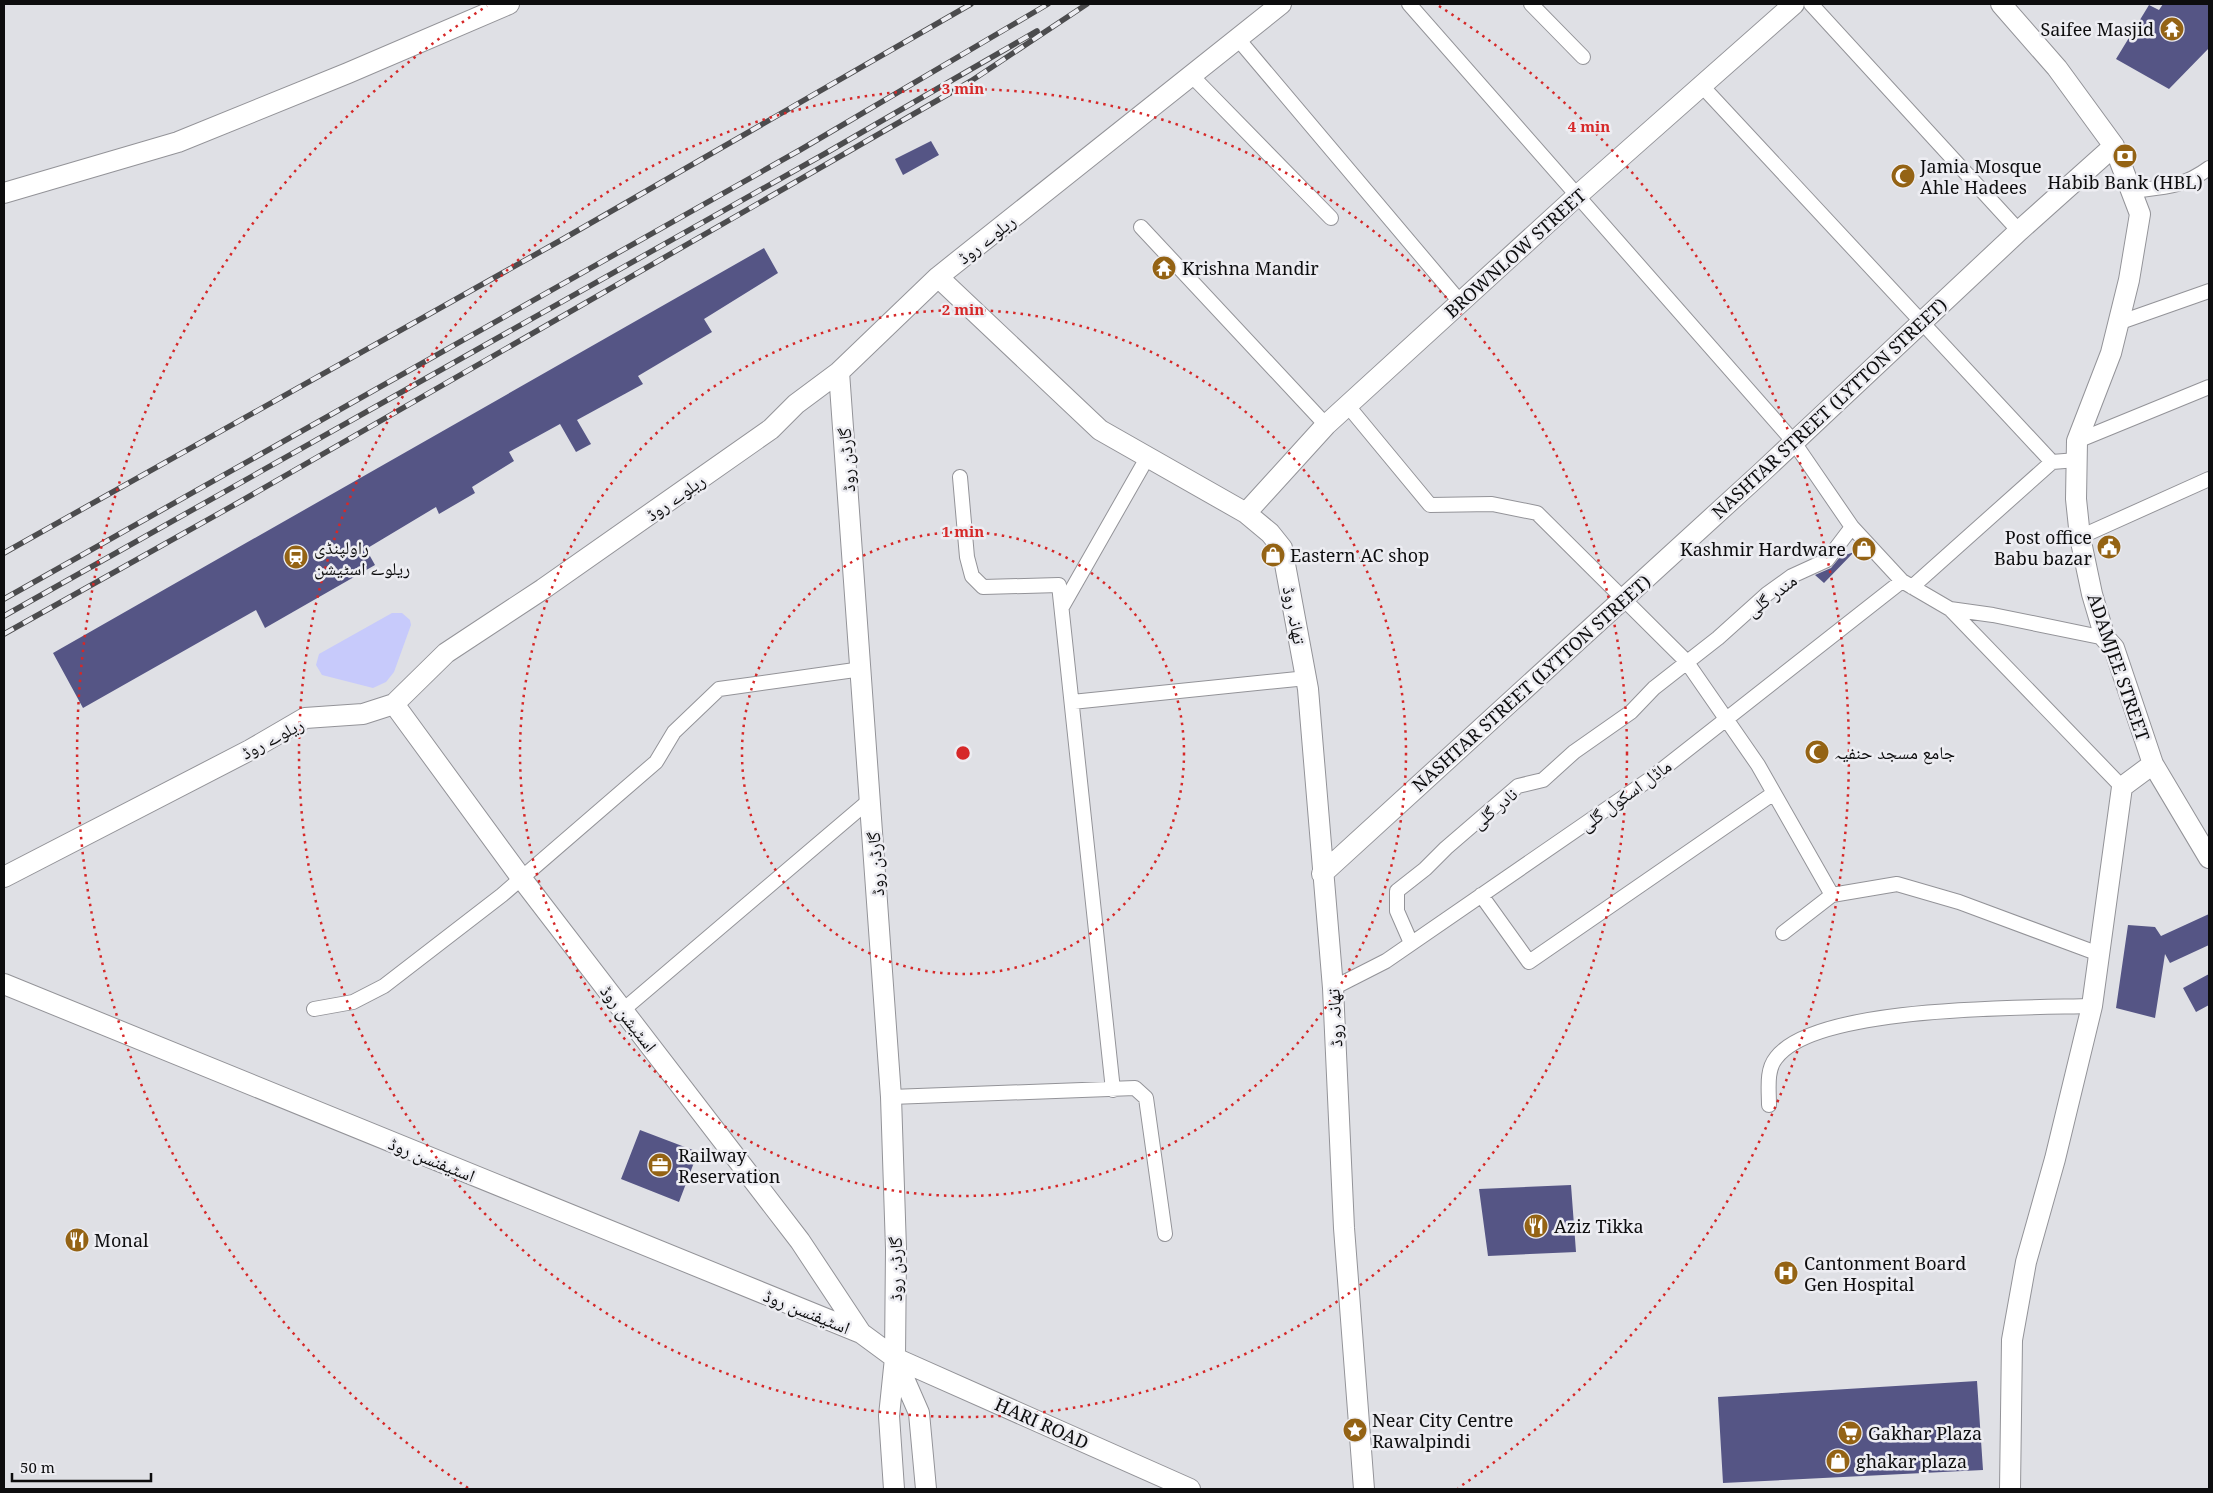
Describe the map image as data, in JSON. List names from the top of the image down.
{
  "streets": {
    "street": [
      "ریلوے روڈ",
      "BROWNLOW STREET",
      "NASHTAR STREET (LYTTON STREET)",
      "گارڈن روڈ",
      "مندر گلی",
      "تھانہ روڈ",
      "ADAMJEE STREET",
      "ماڈل اسکول گلی",
      "نادر گلی",
      "اسٹیشن روڈ",
      "اسٹیفنسن روڈ",
      "HARI ROAD"
    ]
  },
  "crossings": [
    ["ریلوے روڈ", "گارڈن روڈ"],
    ["ریلوے روڈ", "اسٹیشن روڈ"],
    ["BROWNLOW STREET", "تھانہ روڈ"],
    ["NASHTAR STREET (LYTTON STREET)", "تھانہ روڈ"],
    ["NASHTAR STREET (LYTTON STREET)", "ADAMJEE STREET"],
    ["گارڈن روڈ", "HARI ROAD"],
    ["مندر گلی", "نادر گلی"],
    ["تھانہ روڈ", "ماڈل اسکول گلی"],
    ["ماڈل اسکول گلی", "نادر گلی"],
    ["اسٹیشن روڈ", "اسٹیفنسن روڈ"],
    ["اسٹیشن روڈ", "HARI ROAD"],
    ["اسٹیفنسن روڈ", "HARI ROAD"]
  ],
  "places": {
    "temple": ["Saifee Masjid", "Krishna Mandir"],
    "bank": ["Habib Bank (HBL)"],
    "mosque": ["Jamia Mosque Ahle Hadees", "جامع مسجد حنفیہ"],
    "public building": ["Post office Babu bazar"],
    "shop": ["Kashmir Hardware", "Eastern AC shop", "ghakar plaza"],
    "station": ["راولپنڈی ریلوے اسٹیشن"],
    "office": ["Railway Reservation"],
    "restaurant": ["Aziz Tikka", "Monal"],
    "hospital": ["Cantonment Board Gen Hospital"],
    "place": ["Near City Centre Rawalpindi"],
    "supermarket": ["Gakhar Plaza"]
  },
  "scale_bar": "50 m",
  "rings": [
    "3 min",
    "4 min",
    "2 min",
    "1 min"
  ]
}
